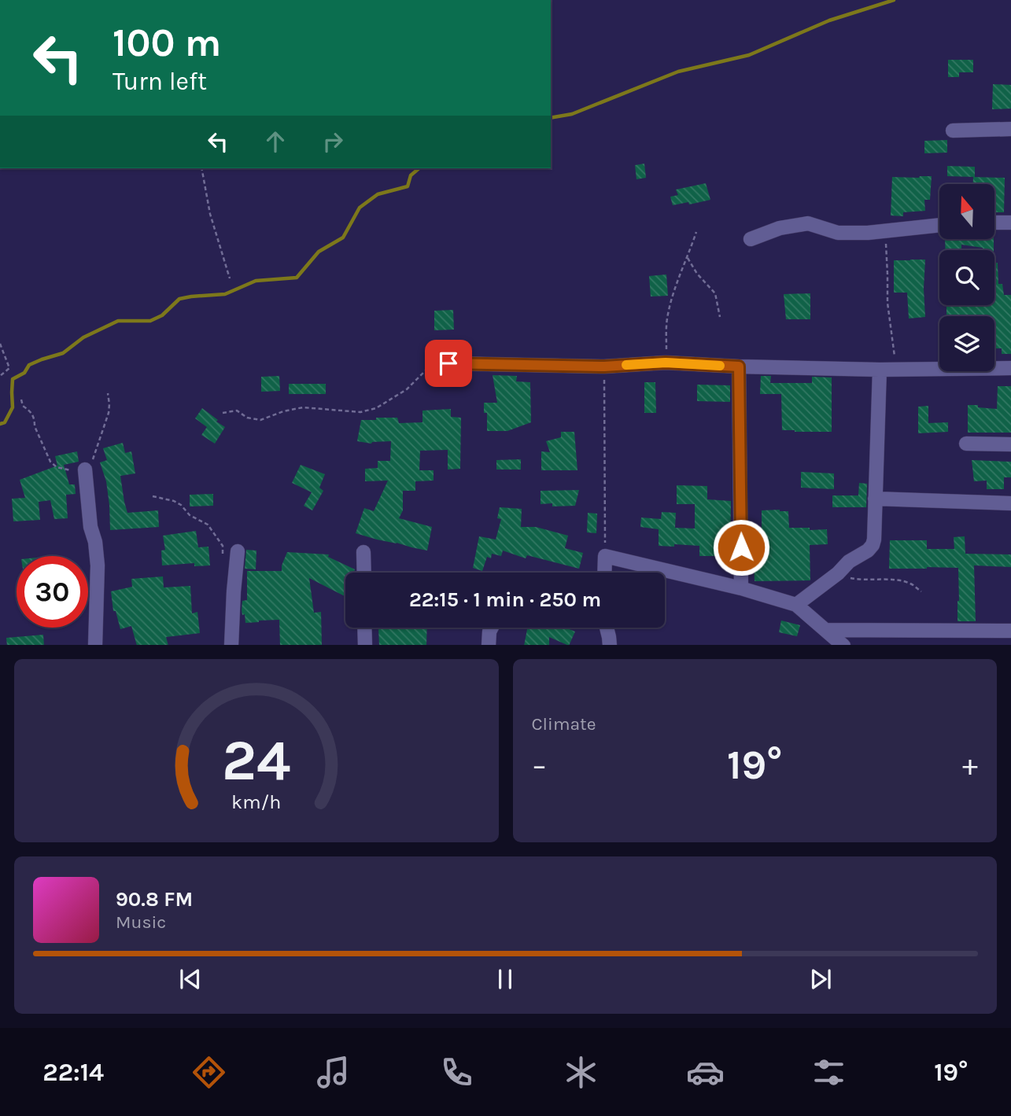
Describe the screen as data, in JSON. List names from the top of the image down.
{
  "north": "top",
  "page": {
    "turn": ["100 m", "Turn left"],
    "limit": "30",
    "trip": "22:15 · 1 min · 250 m",
    "tile": "Climate",
    "heat": ["−", "19°", "+"],
    "song": ["90.8 FM", "Music"],
    "tabs": ["22:14", "19°"],
    "gauge": ["24", "km/h"]
  }
}
